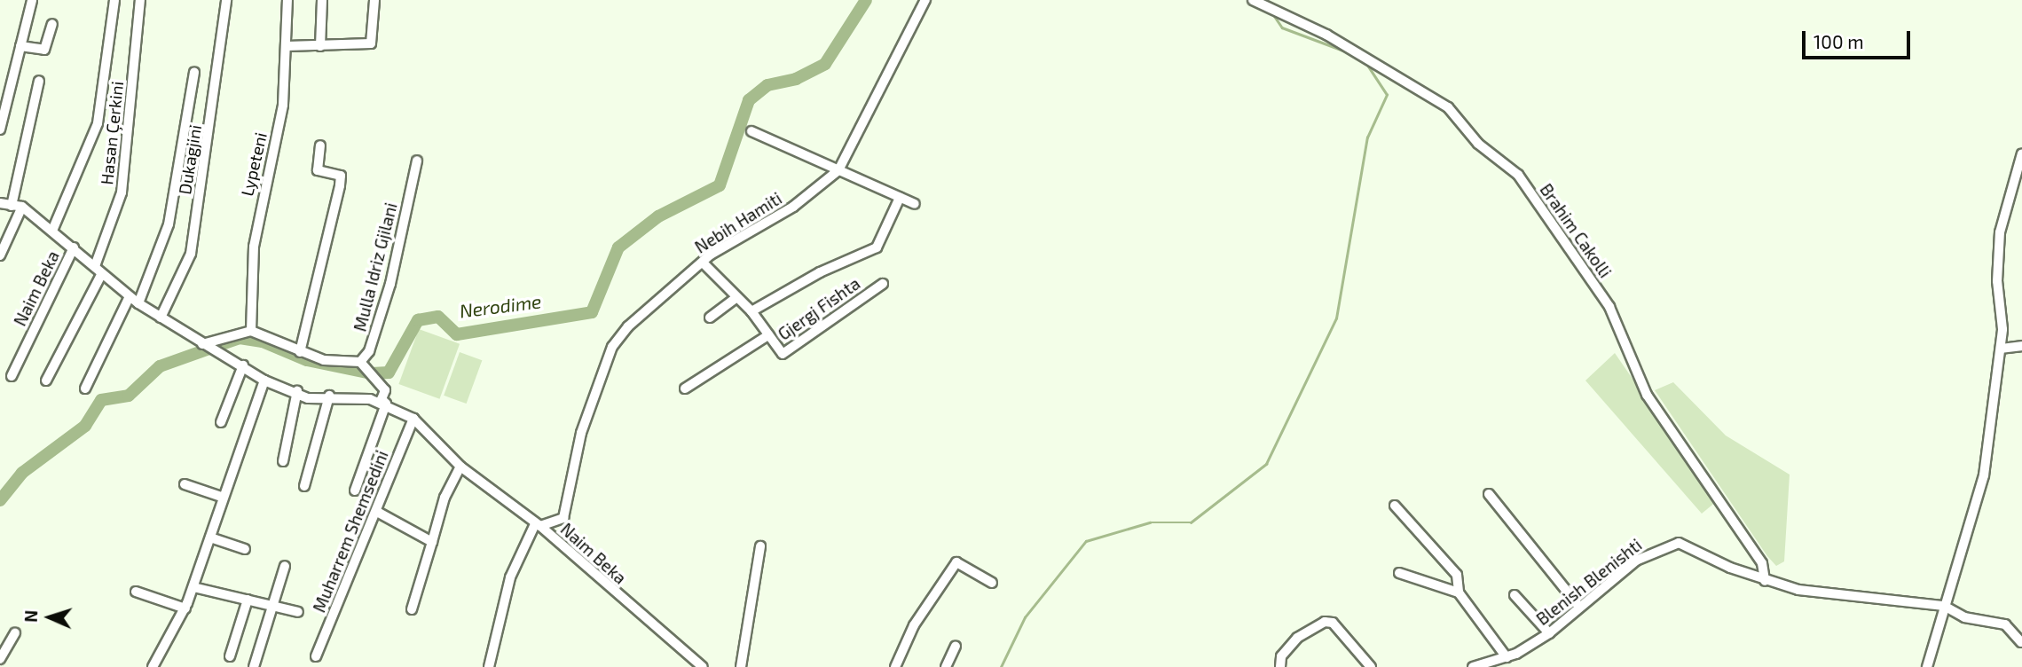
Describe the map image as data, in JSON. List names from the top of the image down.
{
  "streets": {
    "street": [
      "Hasan Çerkini",
      "Dukagjini",
      "Lypeteni",
      "Nebih Hamiti",
      "Brahim Cakolli",
      "Mulla Idriz Gjilani",
      "Naim Beka",
      "Gjergj Fishta",
      "Muharrem Shemsedini",
      "Blenish Blenishti"
    ]
  },
  "crossings": [
    ["Hasan Çerkini", "Naim Beka"],
    ["Dukagjini", "Naim Beka"],
    ["Nebih Hamiti", "Naim Beka"],
    ["Nebih Hamiti", "Gjergj Fishta"],
    ["Brahim Cakolli", "Blenish Blenishti"],
    ["Naim Beka", "Muharrem Shemsedini"]
  ],
  "water": ["Nerodime"],
  "scale_bar": "100 m",
  "north": "left"
}
